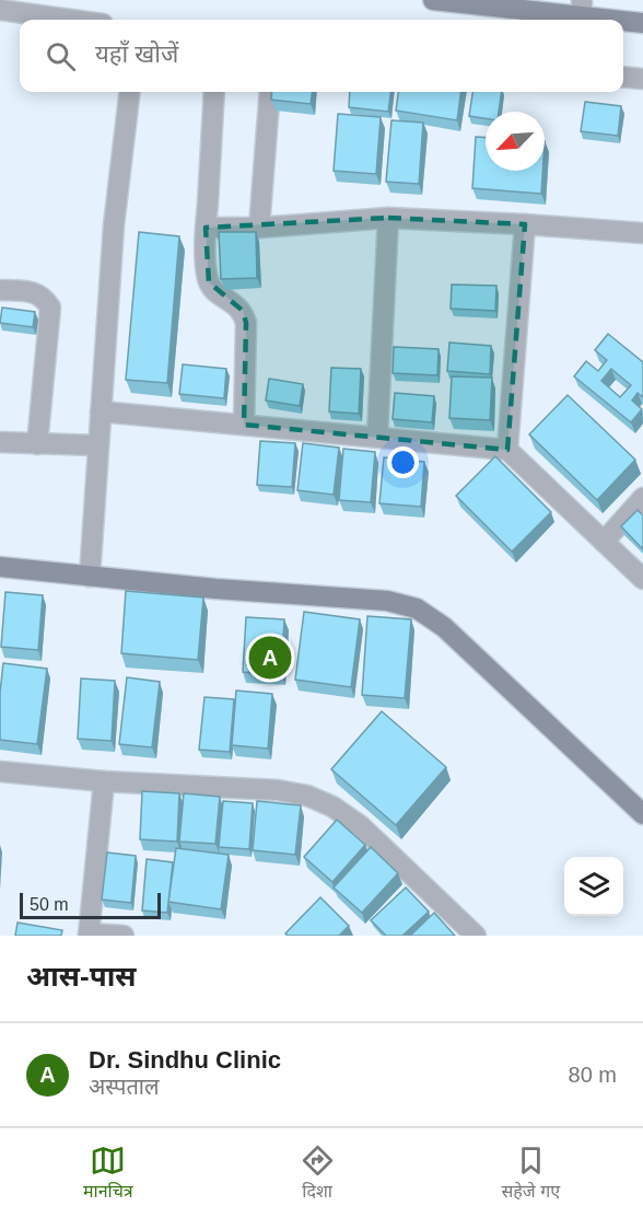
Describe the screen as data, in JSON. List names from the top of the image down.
{
  "scale_bar": "50 m",
  "north": "bottom left",
  "page": {
    "search": "यहाँ खोजें",
    "pins": "A",
    "scale": "50 m",
    "heading": "आस-पास",
    "list": [
      {
        "mark": "A",
        "name": "Dr. Sindhu Clinic",
        "note": "अस्पताल",
        "value": "80 m"
      }
    ],
    "nav": ["मानचित्र", "दिशा", "सहेजे गए"]
  }
}
